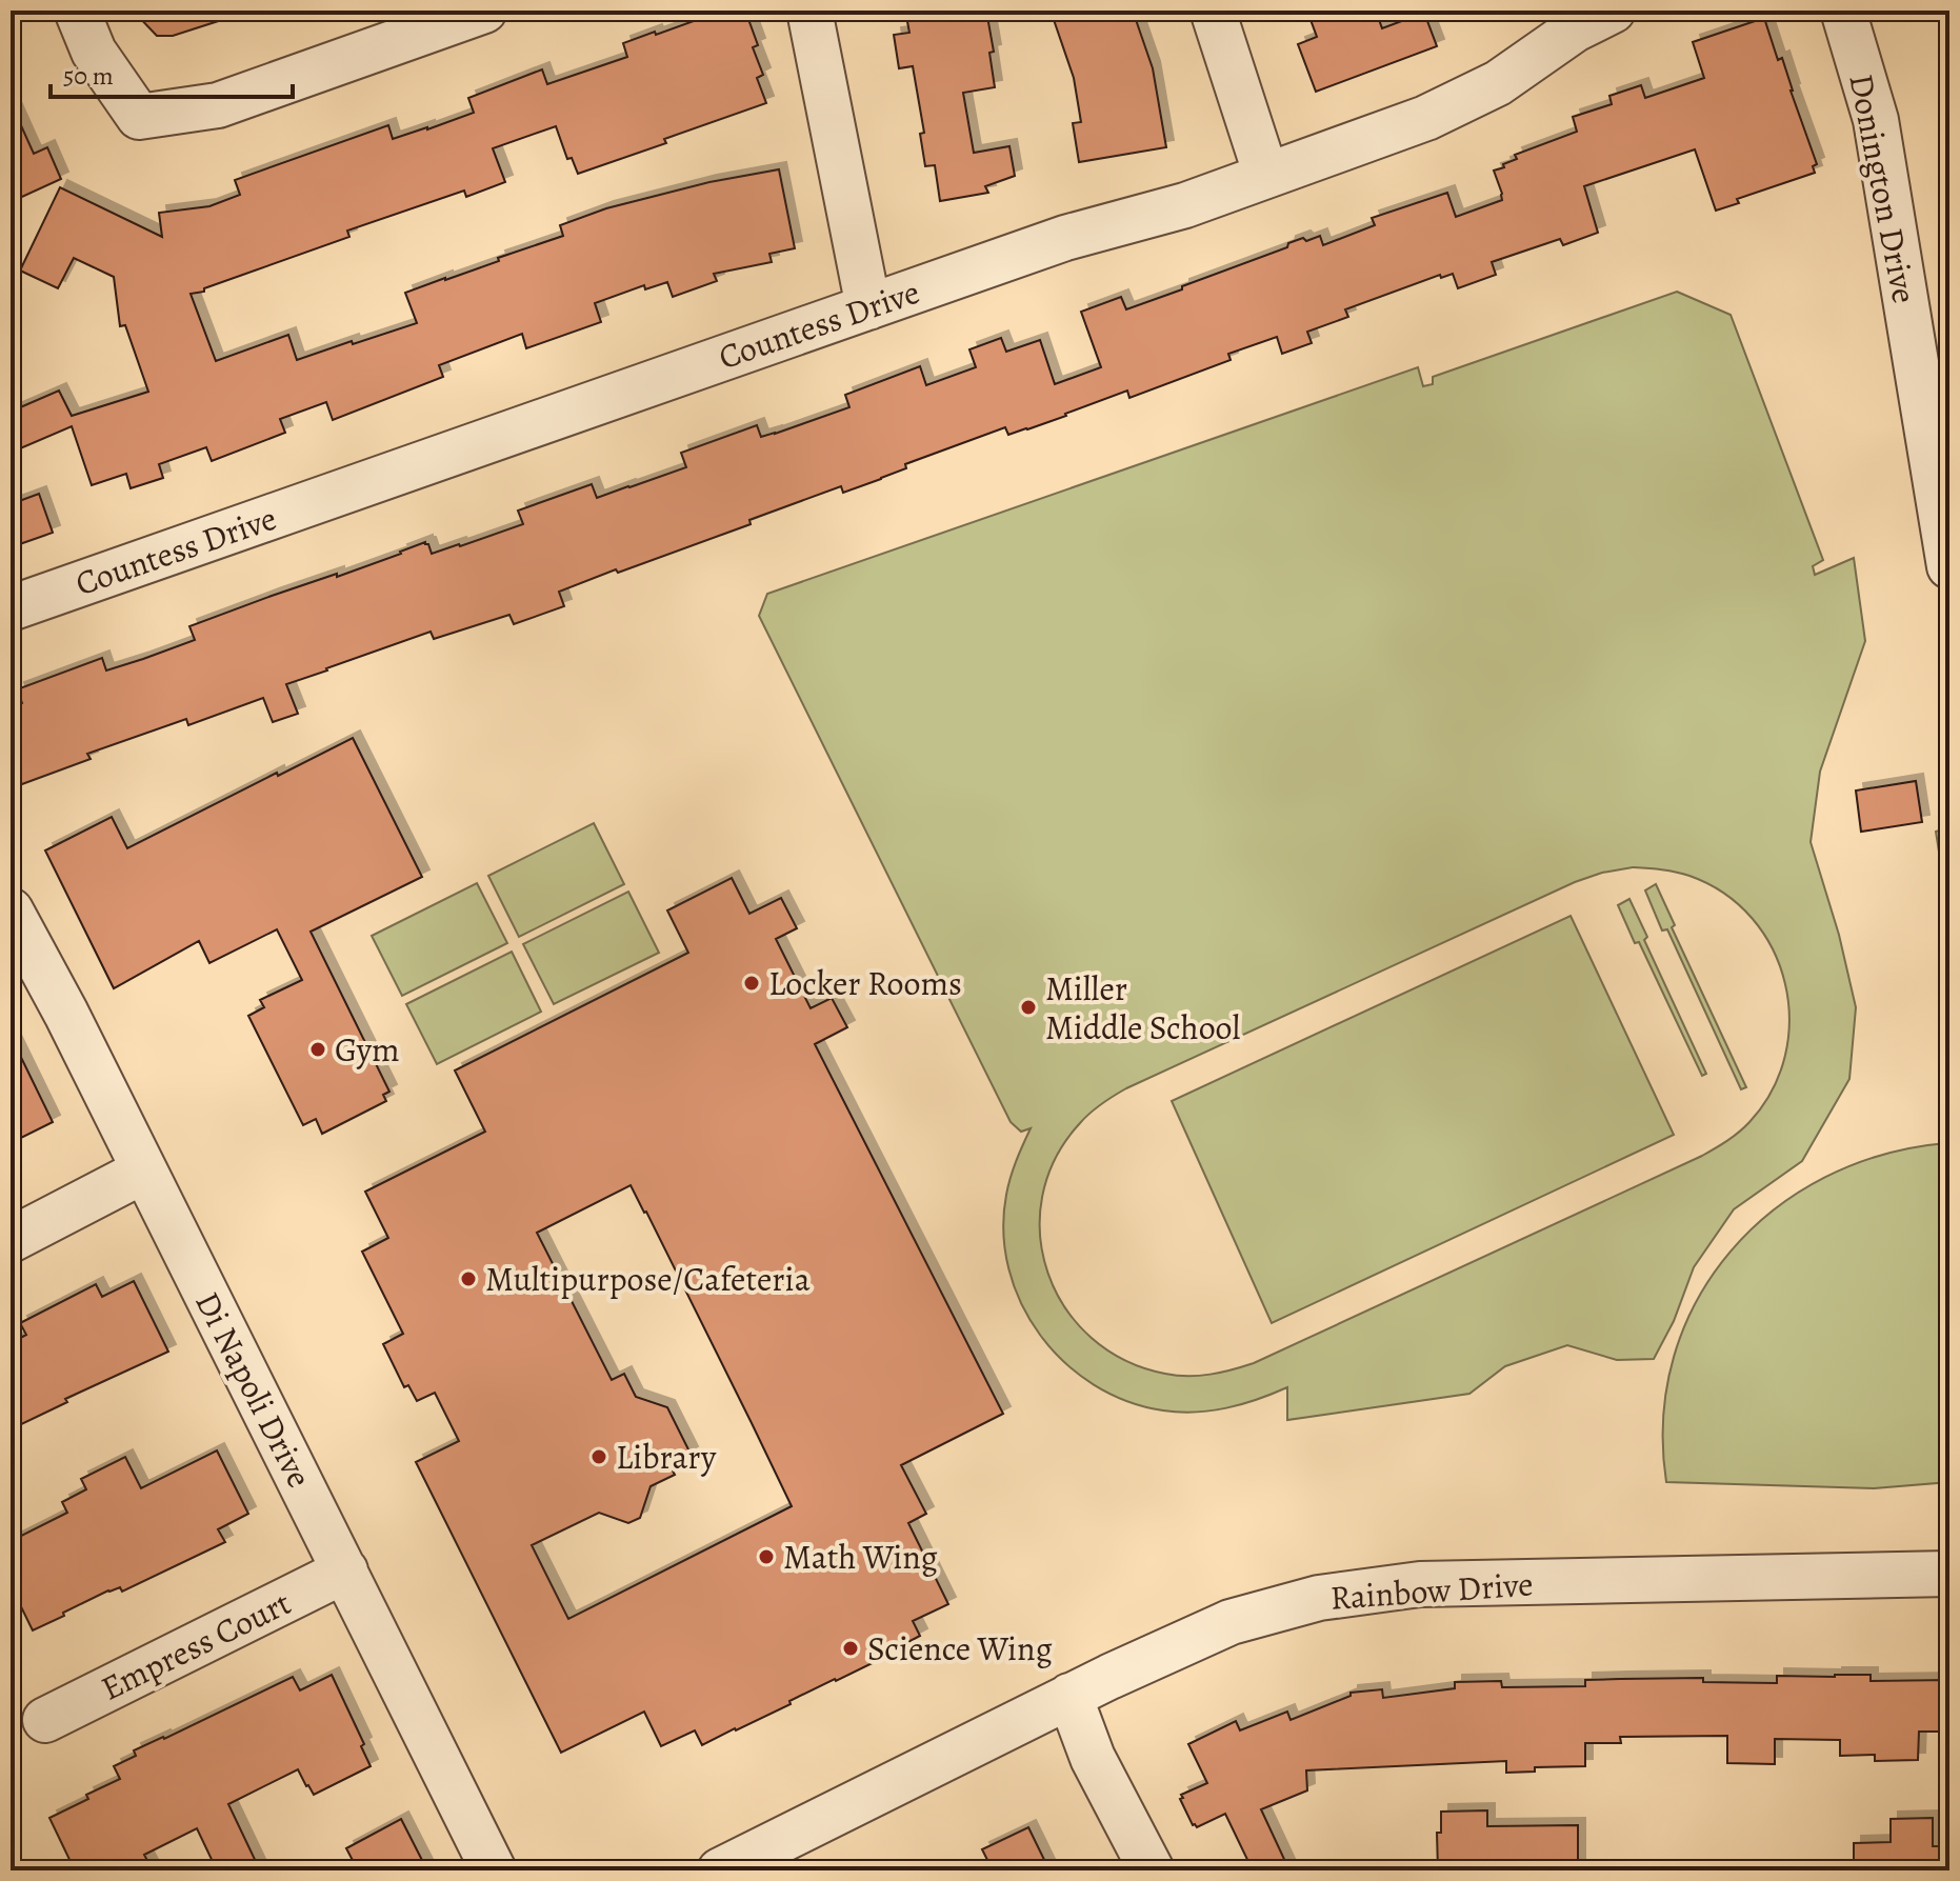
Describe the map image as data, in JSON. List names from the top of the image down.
{
  "streets": {
    "street": [
      "Donington Drive",
      "Countess Drive",
      "Di Napoli Drive",
      "Rainbow Drive",
      "Empress Court"
    ]
  },
  "crossings": [
    ["Di Napoli Drive", "Empress Court"]
  ],
  "places": [
    "Locker Rooms",
    "Miller Middle School",
    "Gym",
    "Multipurpose/Cafeteria",
    "Library",
    "Math Wing",
    "Science Wing"
  ],
  "scale_bar": "50 m"
}
